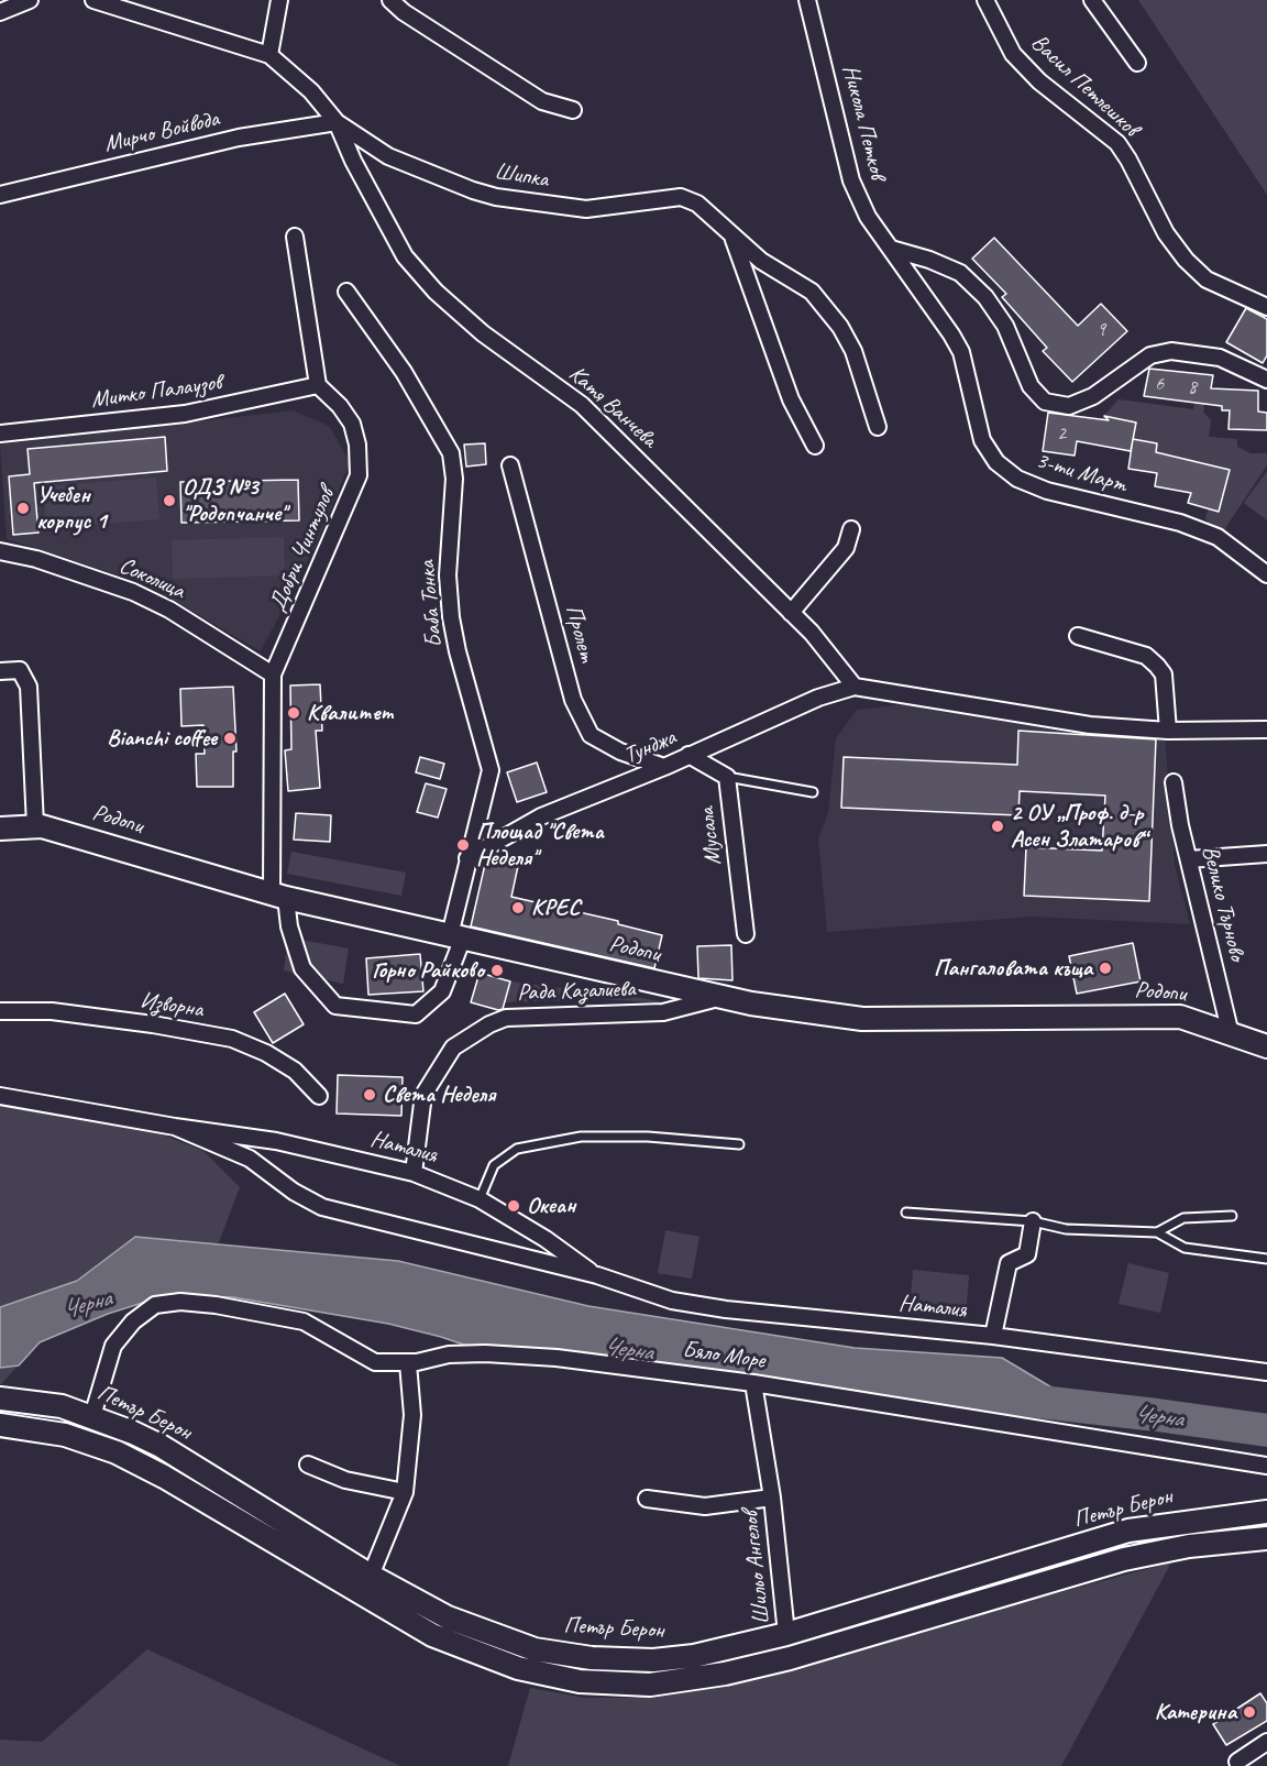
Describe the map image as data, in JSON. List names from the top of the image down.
{
  "streets": {
    "main road": ["Родопи", "Петър Берон"],
    "street": [
      "Васил Петлешков",
      "Никола Петков",
      "Мирчо Войвода",
      "Шипка",
      "Митко Палаузов",
      "Катя Ванчева",
      "3-ти Март",
      "Добри Чинтулов",
      "Соколица",
      "Баба Тонка",
      "Пролет",
      "Тунджа",
      "Мусала",
      "Велико Търново",
      "Рада Казалиева",
      "Изворна",
      "Наталия",
      "Бяло Море",
      "Шильо Ангелов"
    ]
  },
  "crossings": [
    ["Никола Петков", "3-ти Март"],
    ["Мирчо Войвода", "Шипка"],
    ["Мирчо Войвода", "Катя Ванчева"],
    ["Шипка", "Катя Ванчева"],
    ["Митко Палаузов", "Добри Чинтулов"],
    ["Катя Ванчева", "Тунджа"],
    ["Добри Чинтулов", "Соколица"],
    ["Добри Чинтулов", "Баба Тонка"],
    ["Добри Чинтулов", "Родопи"],
    ["Баба Тонка", "Тунджа"],
    ["Баба Тонка", "Родопи"],
    ["Пролет", "Тунджа"],
    ["Тунджа", "Мусала"],
    ["Родопи", "Велико Търново"],
    ["Родопи", "Рада Казалиева"],
    ["Рада Казалиева", "Наталия"],
    ["Бяло Море", "Петър Берон"],
    ["Бяло Море", "Шильо Ангелов"],
    ["Петър Берон", "Шильо Ангелов"]
  ],
  "water": ["Черна"],
  "places": [
    "ОДЗ №3 \"Родопчанче\"",
    "Учебен корпус 1",
    "Квалитет",
    "Bianchi coffee",
    "2 ОУ „Проф. д-р Асен Златаров“",
    "Площад \"Света Неделя\"",
    "КРЕС",
    "Пангаловата къща",
    "Горно Райково",
    "Света Неделя",
    "Океан",
    "Катерина"
  ],
  "house_numbers": [
    "9",
    "6",
    "8",
    "2"
  ]
}
